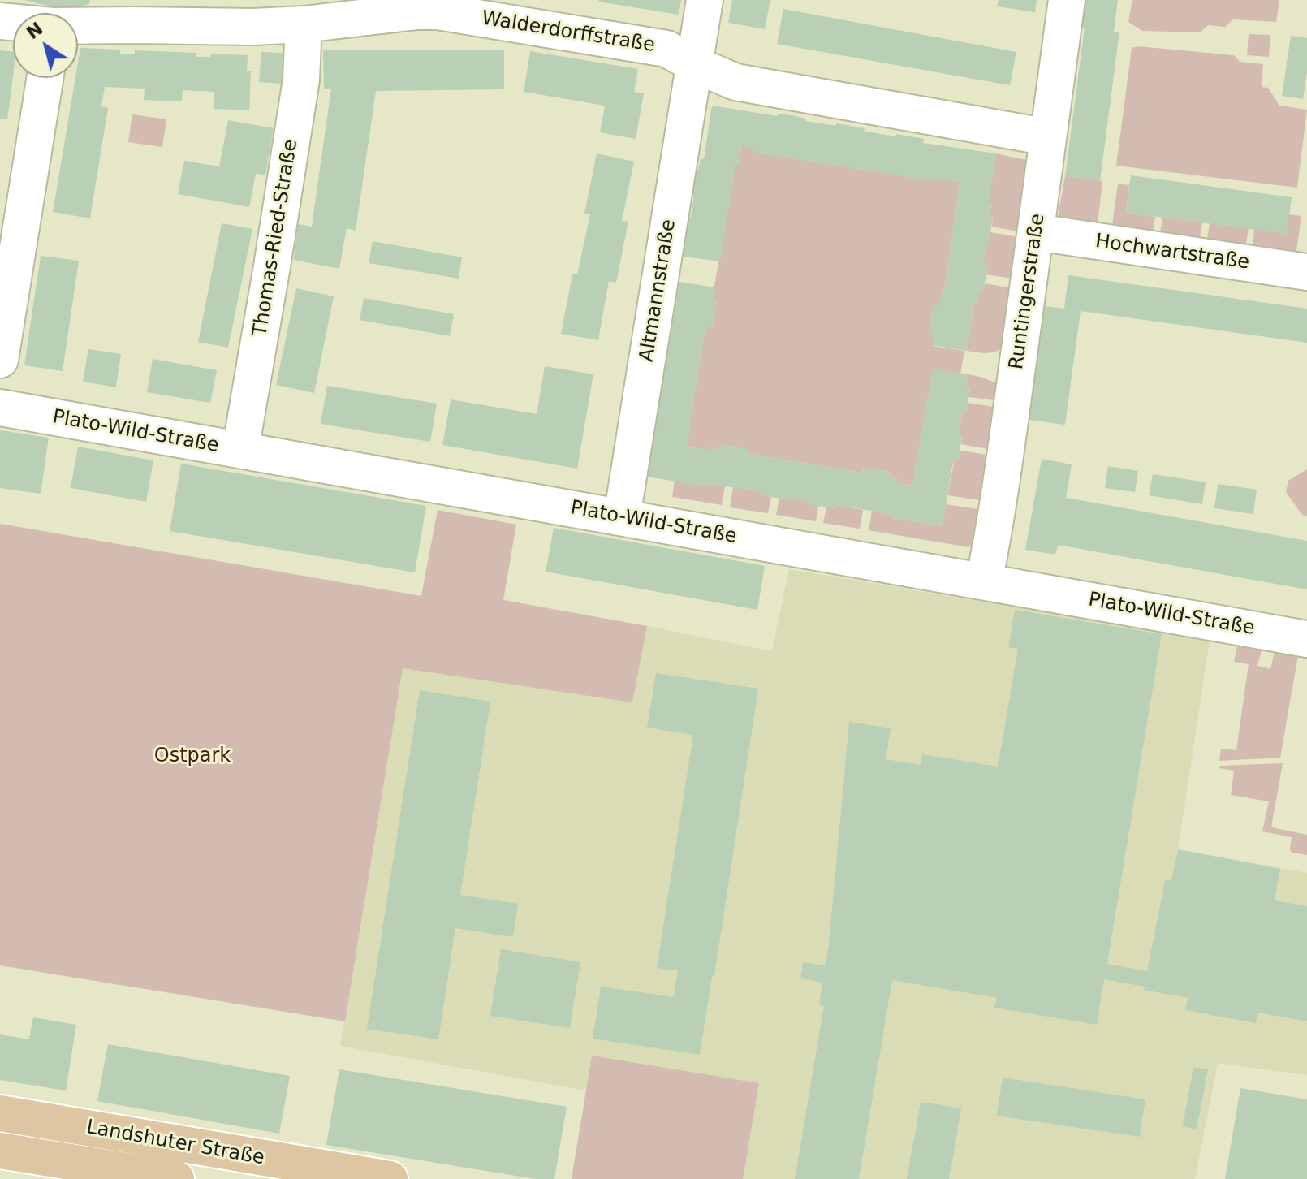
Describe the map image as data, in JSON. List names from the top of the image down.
{
  "streets": {
    "main road": ["Landshuter Straße"],
    "street": [
      "Walderdorffstraße",
      "Thomas-Ried-Straße",
      "Hochwartstraße",
      "Altmannstraße",
      "Runtingerstraße",
      "Plato-Wild-Straße"
    ]
  },
  "crossings": [
    ["Walderdorffstraße", "Thomas-Ried-Straße"],
    ["Walderdorffstraße", "Altmannstraße"],
    ["Walderdorffstraße", "Runtingerstraße"],
    ["Thomas-Ried-Straße", "Plato-Wild-Straße"],
    ["Hochwartstraße", "Runtingerstraße"],
    ["Altmannstraße", "Plato-Wild-Straße"],
    ["Runtingerstraße", "Plato-Wild-Straße"]
  ],
  "parks": ["Ostpark"],
  "north": "top left"
}
